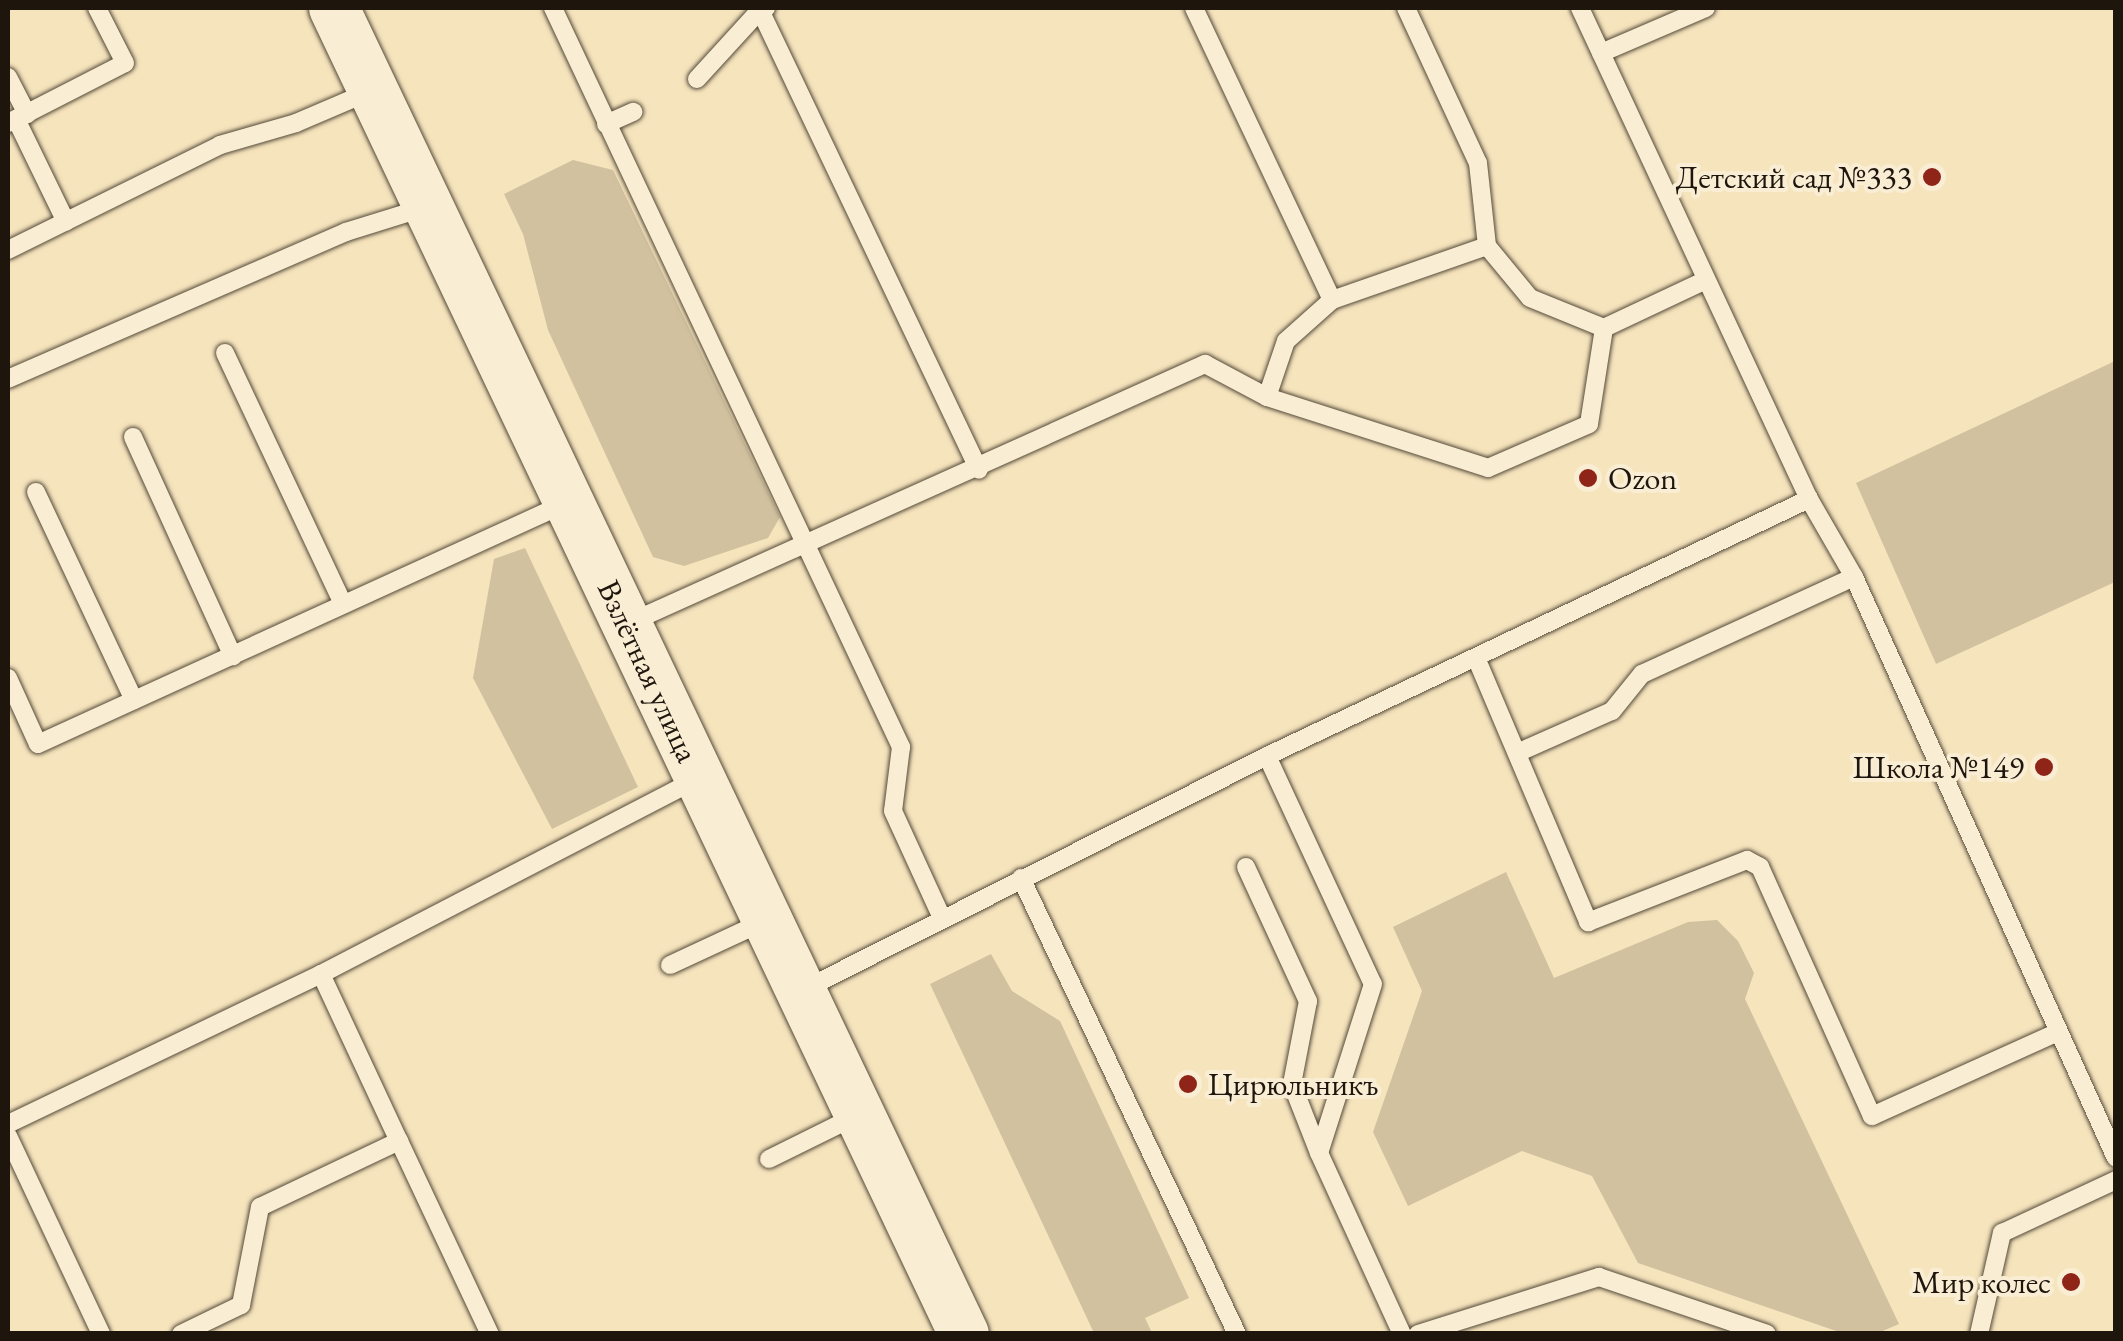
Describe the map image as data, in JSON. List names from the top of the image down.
{
  "streets": {
    "main road": ["Взлётная улица"]
  },
  "places": [
    "Детский сад №333",
    "Ozon",
    "Школа №149",
    "Цирюльникъ",
    "Мир колес"
  ]
}
